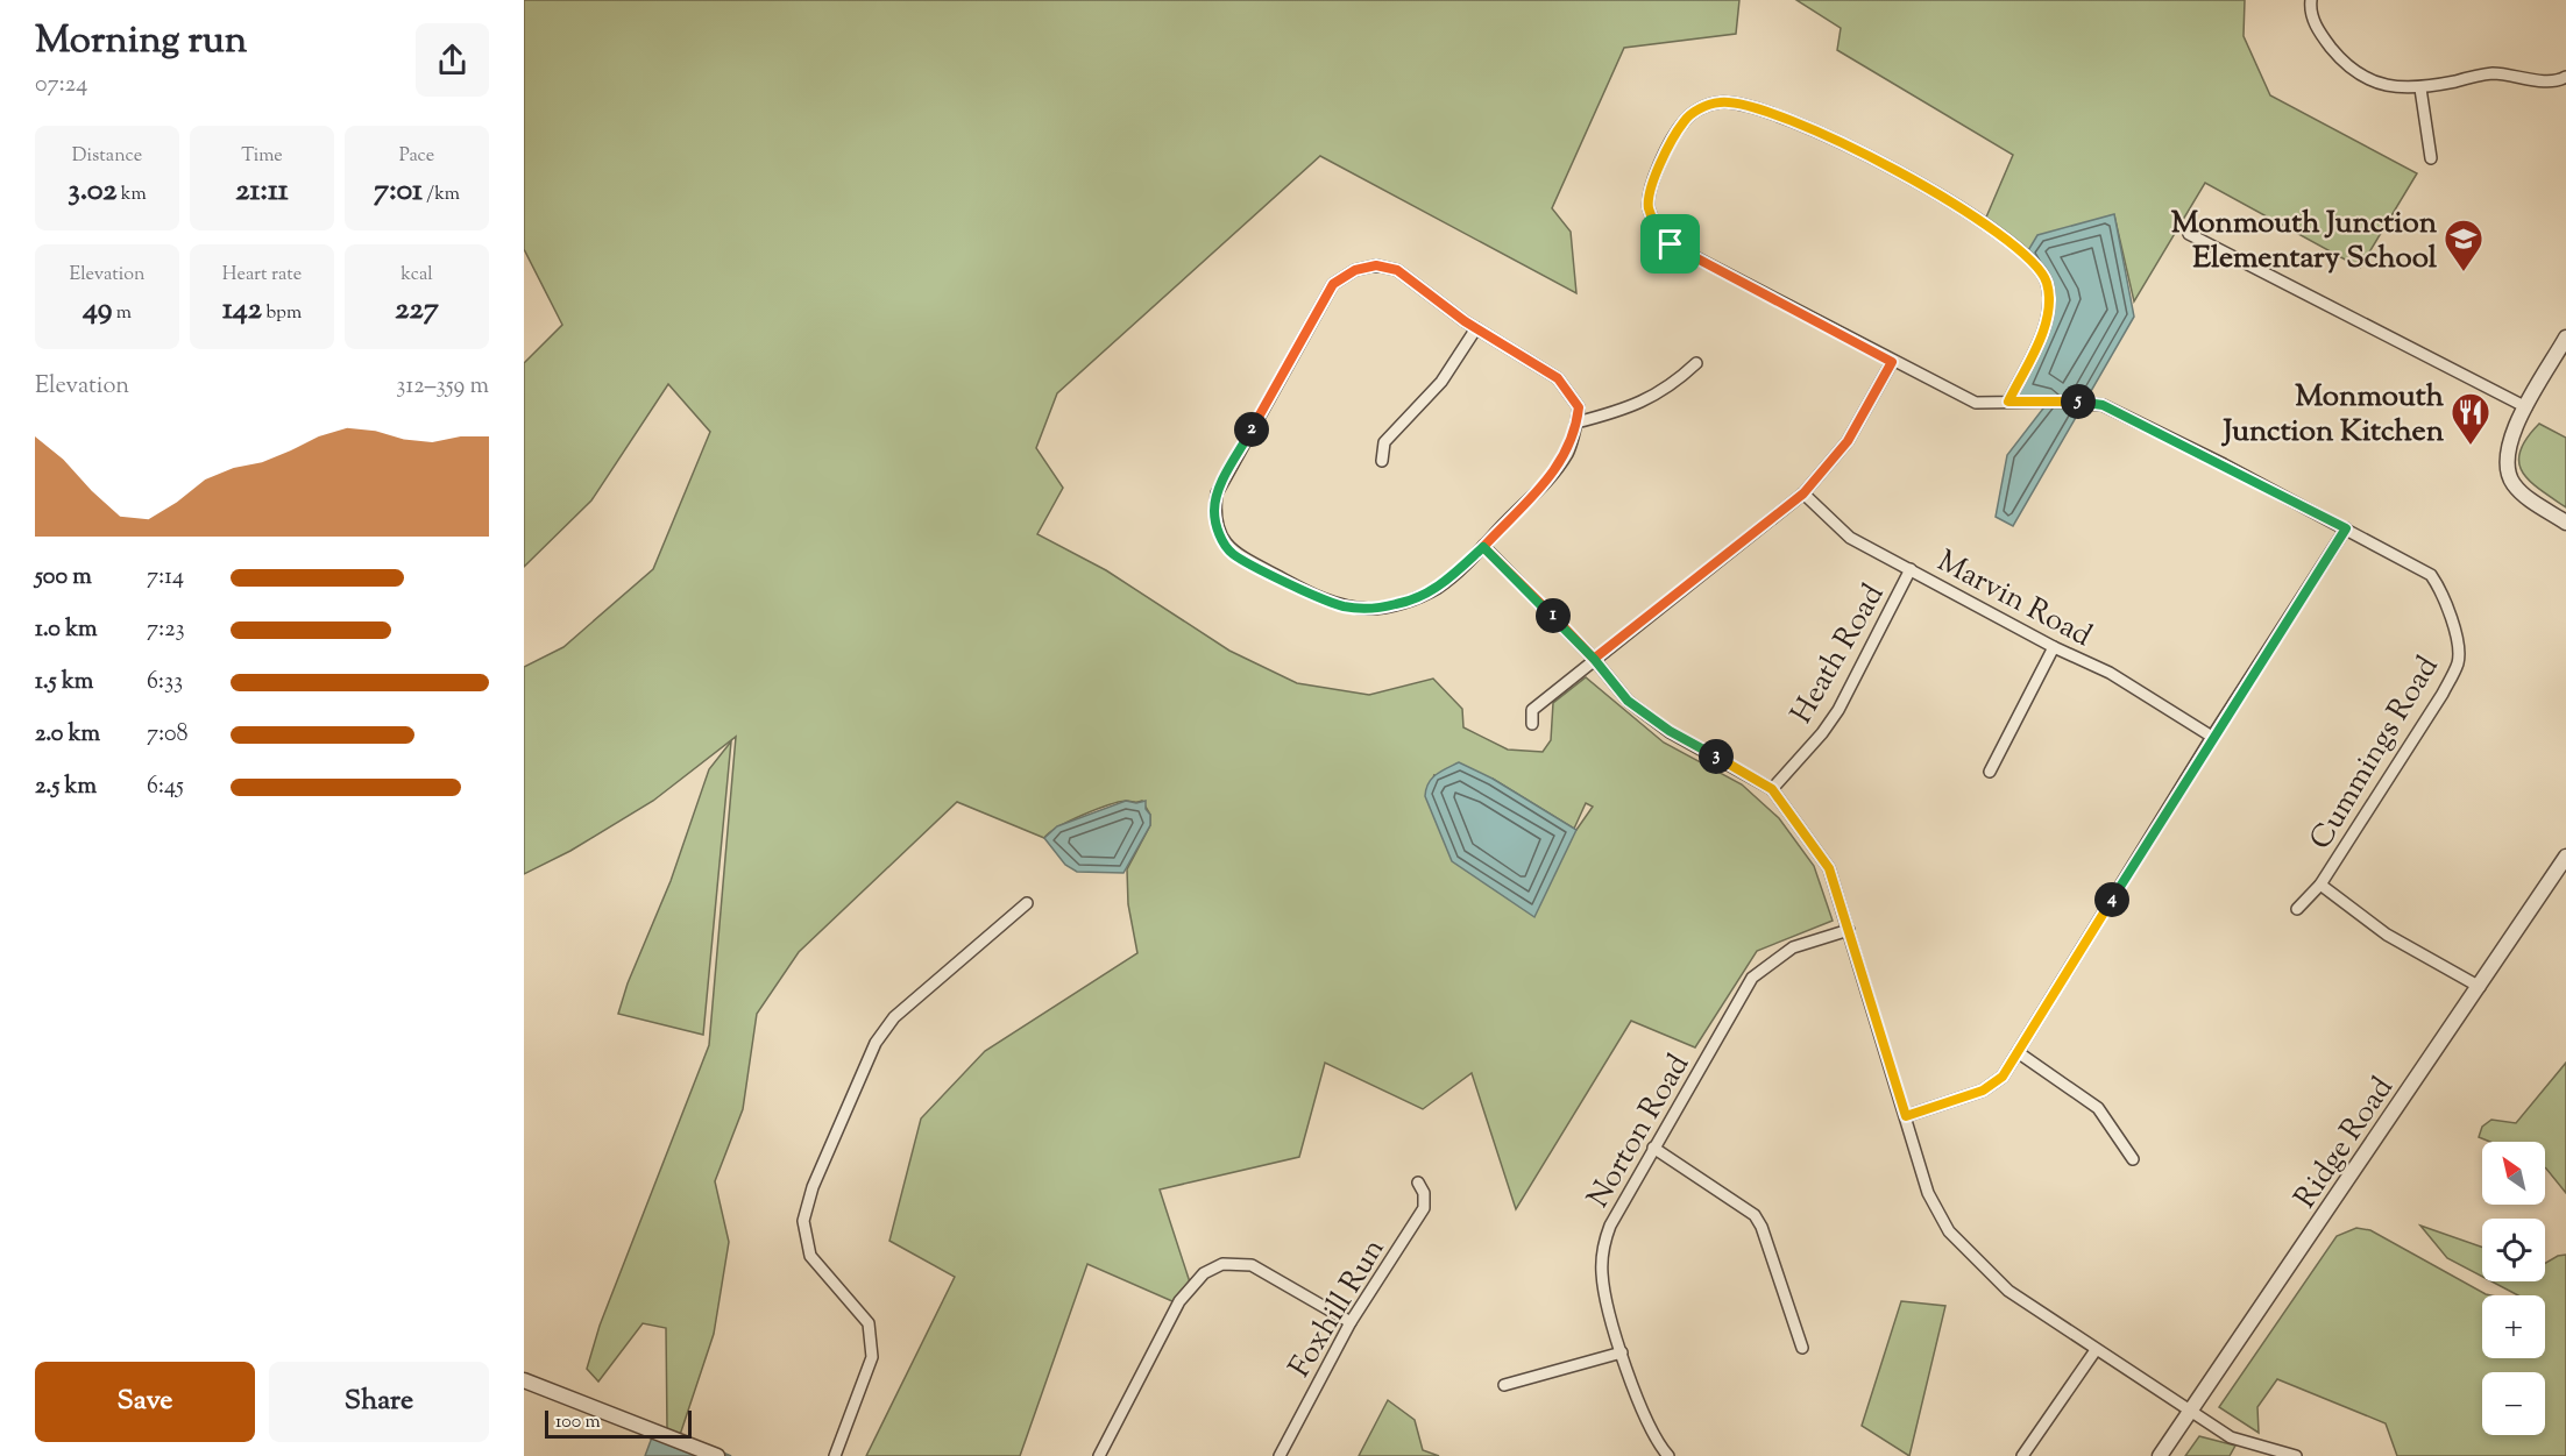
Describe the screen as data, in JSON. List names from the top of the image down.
{
  "streets": {
    "street": [
      "Marvin Road",
      "Heath Road",
      "Cummings Road",
      "Norton Road",
      "Ridge Road",
      "Foxhill Run"
    ]
  },
  "crossings": [
    ["Marvin Road", "Heath Road"]
  ],
  "places": {
    "school or university": ["Monmouth Junction Elementary School"],
    "restaurant": ["Monmouth Junction Kitchen"]
  },
  "scale_bar": "100 m",
  "north": "top left",
  "page": {
    "heading": ["Morning run", "07:24"],
    "stats": [
      ["Distance", "3.02 km"],
      ["Time", "21:11"],
      ["Pace", "7:01 /km"],
      ["Elevation", "49 m"],
      ["Heart rate", "142 bpm"],
      ["kcal", "227"]
    ],
    "chart": ["Elevation", "312–359 m"],
    "pins": [
      "5",
      "2",
      "1",
      "3",
      "4"
    ],
    "list": [
      {
        "name": "500 m",
        "note": "7:14"
      },
      {
        "name": "1.0 km",
        "note": "7:23"
      },
      {
        "name": "1.5 km",
        "note": "6:33"
      },
      {
        "name": "2.0 km",
        "note": "7:08"
      },
      {
        "name": "2.5 km",
        "note": "6:45"
      }
    ],
    "map_buttons": ["+", "−"],
    "buttons": ["Save", "Share"],
    "scale": "100 m"
  }
}
